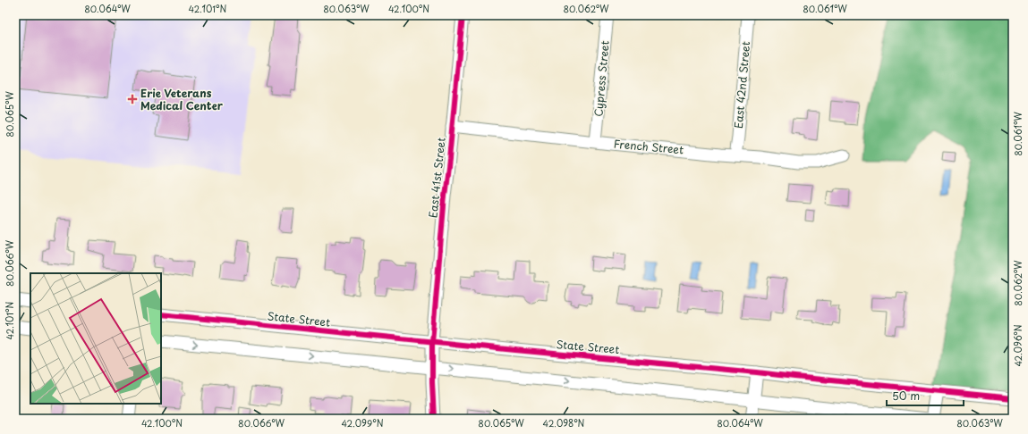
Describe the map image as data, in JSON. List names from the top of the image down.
{
  "streets": {
    "street": [
      "Cypress Street",
      "East 42nd Street",
      "French Street",
      "East 41st Street",
      "State Street"
    ]
  },
  "crossings": [
    ["Cypress Street", "French Street"],
    ["East 42nd Street", "French Street"],
    ["French Street", "East 41st Street"],
    ["East 41st Street", "State Street"]
  ],
  "places": {
    "health": ["Erie Veterans Medical Center"]
  },
  "scale_bar": "50 m",
  "coordinates": [
    "80.064°W",
    "42.101°N",
    "80.063°W",
    "42.100°N",
    "80.062°W",
    "80.061°W",
    "80.065°W",
    "80.066°W",
    "42.096°N",
    "42.099°N",
    "42.098°N"
  ]
}
